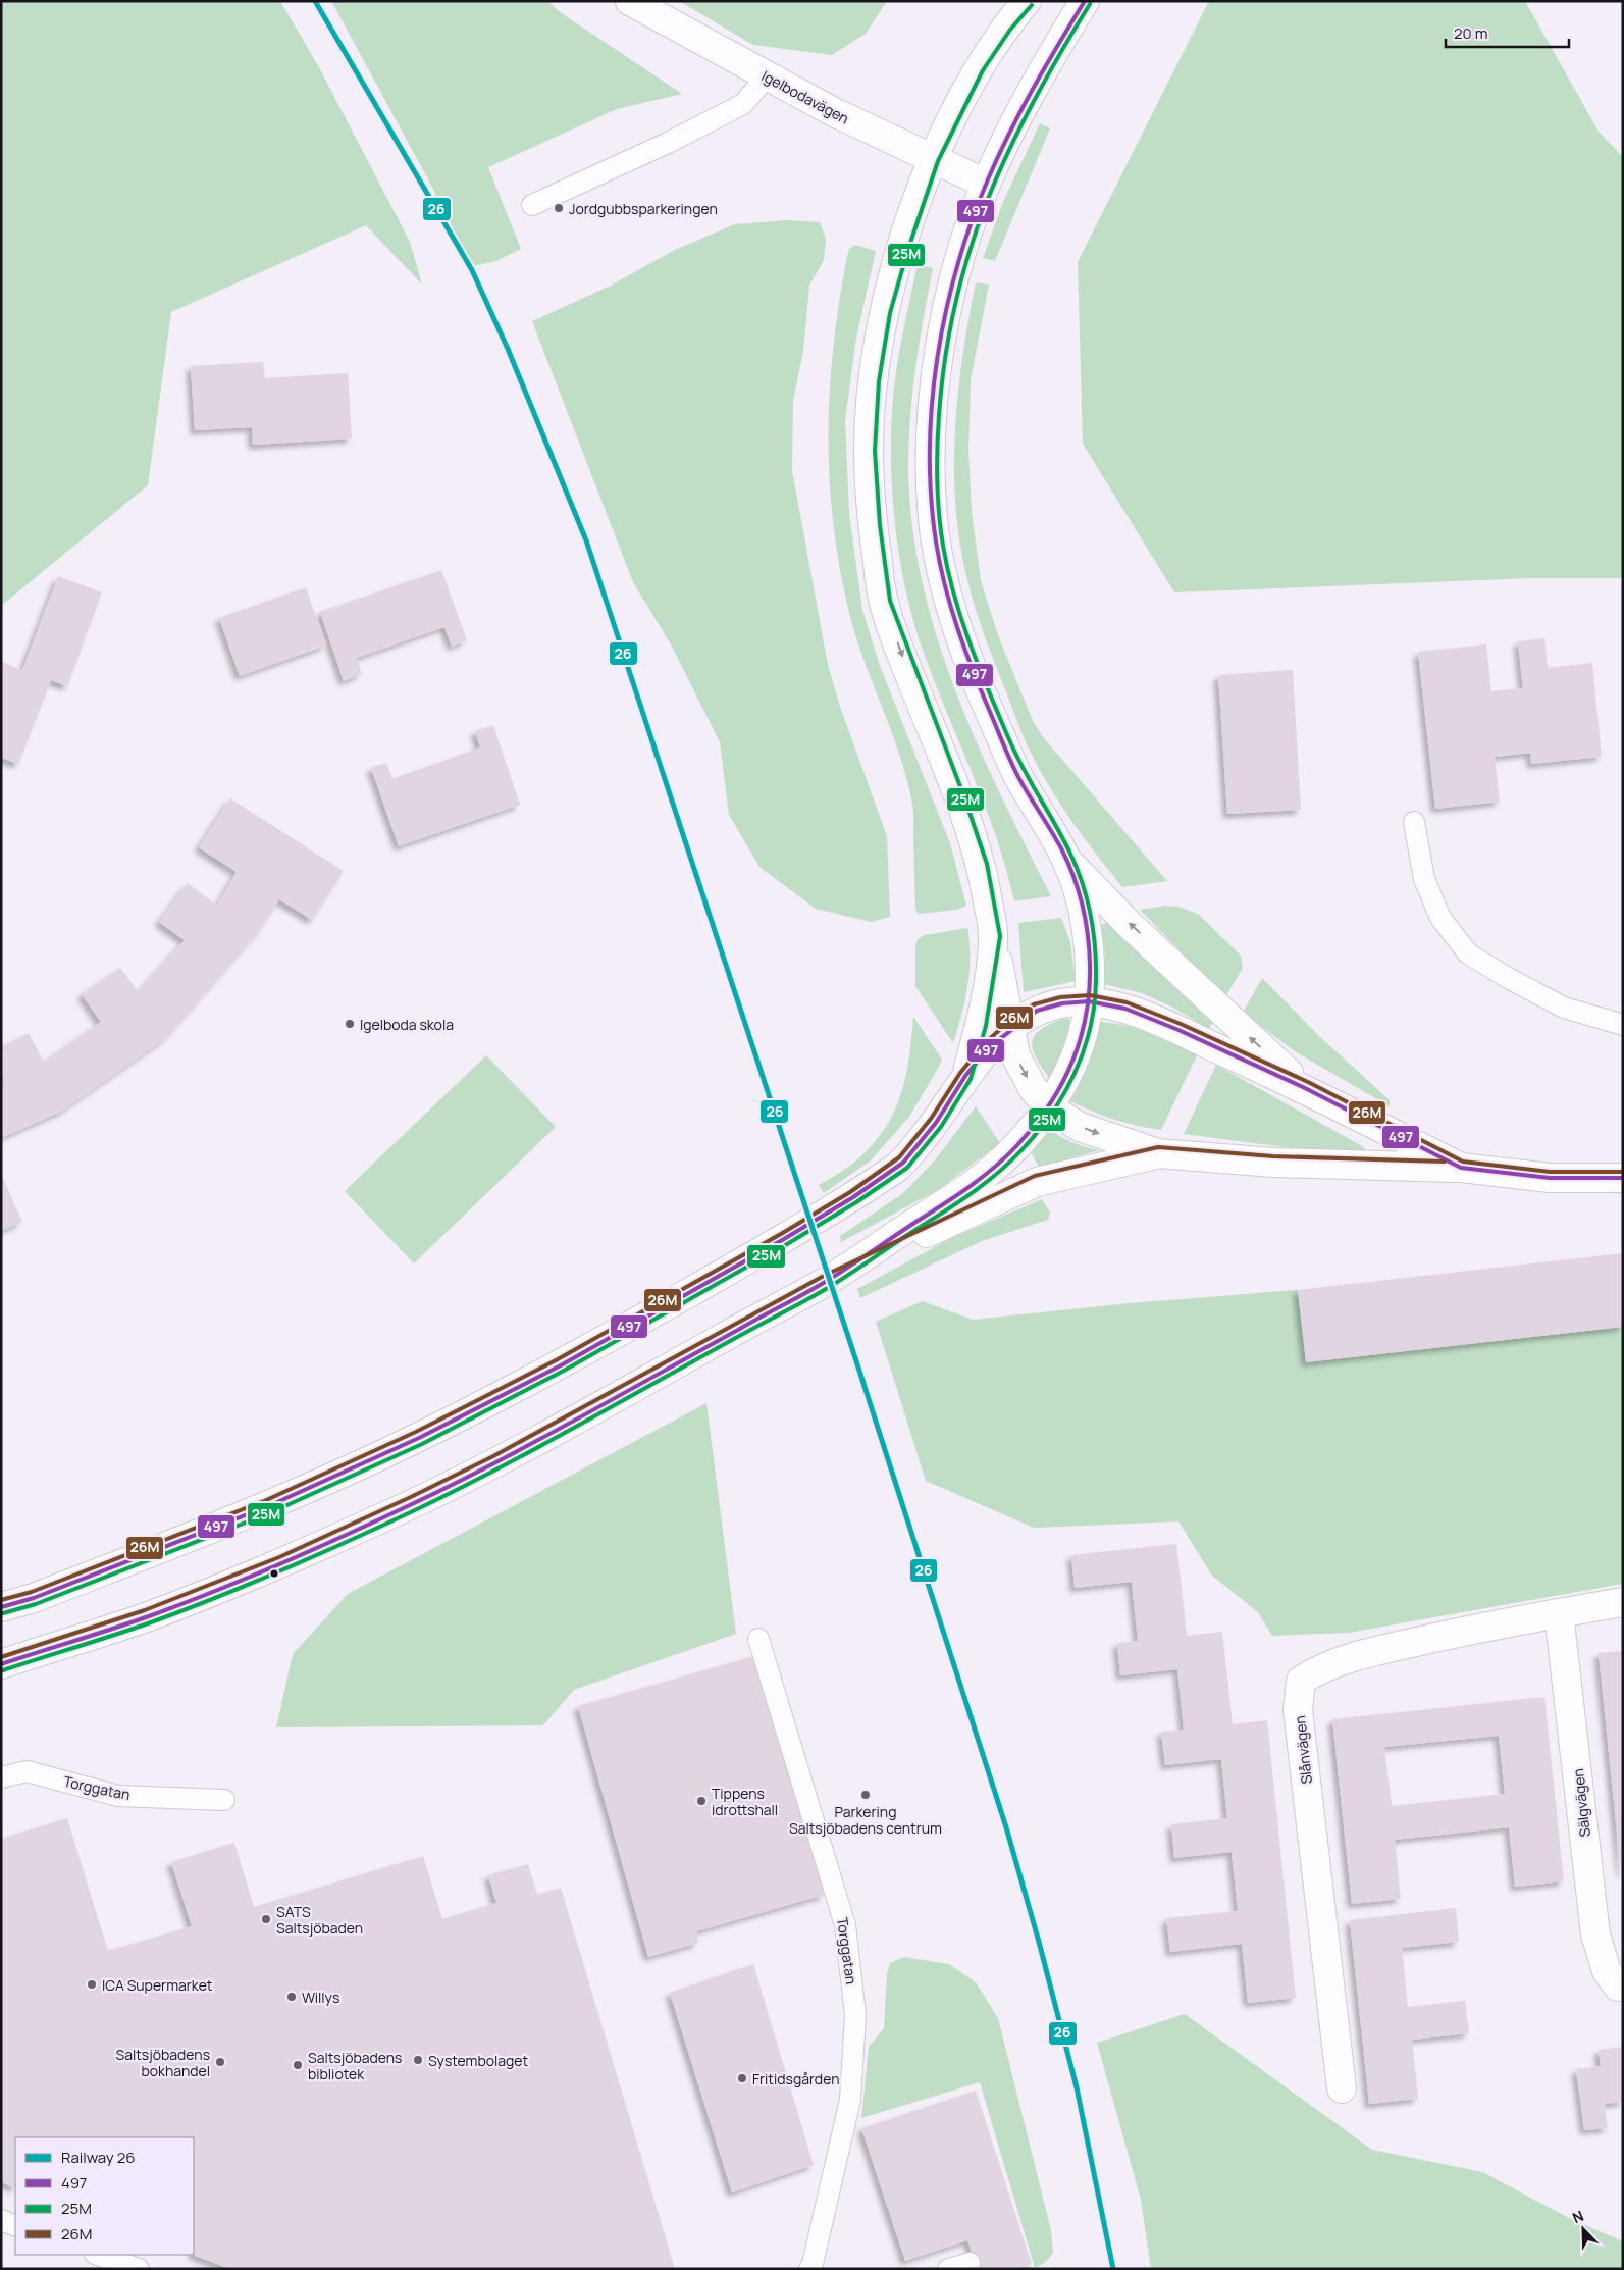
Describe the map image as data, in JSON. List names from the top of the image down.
{
  "streets": {
    "main road": ["Igelbodavägen", "Slånvägen", "Sälgvägen"],
    "lane": ["Torggatan"]
  },
  "crossings": [
    ["Slånvägen", "Sälgvägen"]
  ],
  "places": [
    "Jordgubbsparkeringen",
    "Igelboda skola",
    "Parkering Saltsjöbadens centrum",
    "Tippens idrottshall",
    "SATS Saltsjöbaden",
    "ICA Supermarket",
    "Willys",
    "Systembolaget",
    "Saltsjöbadens bokhandel",
    "Saltsjöbadens bibliotek",
    "Fritidsgården"
  ],
  "lines": [
    "rail line 26",
    "transit line 497",
    "transit line 25M",
    "transit line 26M"
  ],
  "legend": [
    "Railway 26",
    "497",
    "25M",
    "26M"
  ],
  "scale_bar": "20 m",
  "north": "top left"
}
